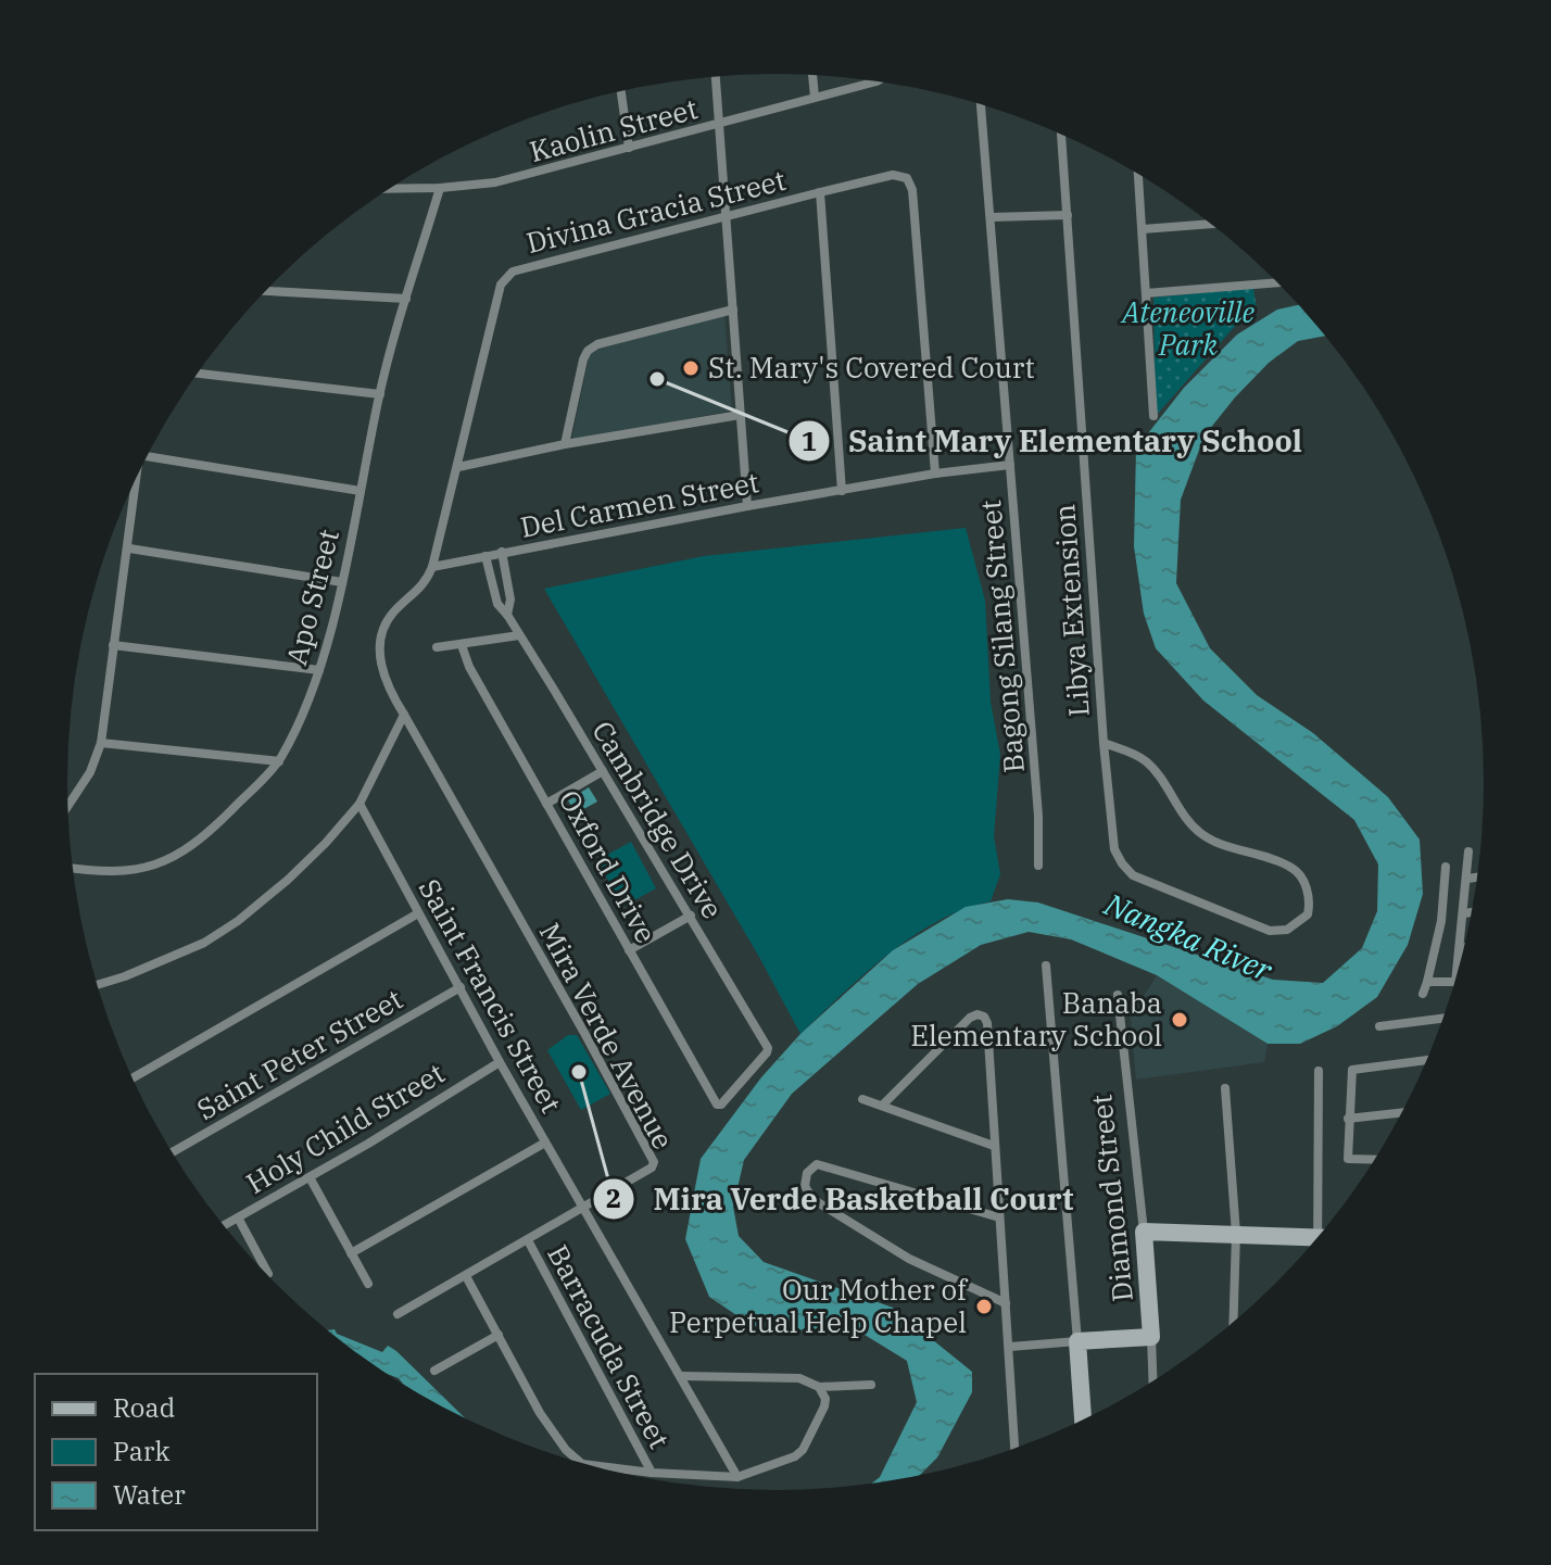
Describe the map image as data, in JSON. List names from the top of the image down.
{
  "streets": {
    "street": [
      "Kaolin Street",
      "Divina Gracia Street",
      "Del Carmen Street",
      "Apo Street",
      "Libya Extension",
      "Bagong Silang Street",
      "Cambridge Drive",
      "Oxford Drive",
      "Saint Francis Street",
      "Mira Verde Avenue",
      "Saint Peter Street",
      "Holy Child Street",
      "Diamond Street",
      "Barracuda Street"
    ]
  },
  "crossings": [
    ["Kaolin Street", "Apo Street"],
    ["Divina Gracia Street", "Del Carmen Street"],
    ["Del Carmen Street", "Bagong Silang Street"],
    ["Del Carmen Street", "Cambridge Drive"],
    ["Cambridge Drive", "Oxford Drive"],
    ["Saint Francis Street", "Mira Verde Avenue"],
    ["Saint Francis Street", "Saint Peter Street"],
    ["Saint Francis Street", "Holy Child Street"],
    ["Mira Verde Avenue", "Barracuda Street"]
  ],
  "water": ["Nangka River"],
  "parks": ["Ateneoville Park"],
  "places": [
    "St. Mary's Covered Court",
    "Saint Mary Elementary School",
    "Banaba Elementary School",
    "Mira Verde Basketball Court",
    "Our Mother of Perpetual Help Chapel"
  ],
  "legend": ["Road", "Park", "Water"]
}
